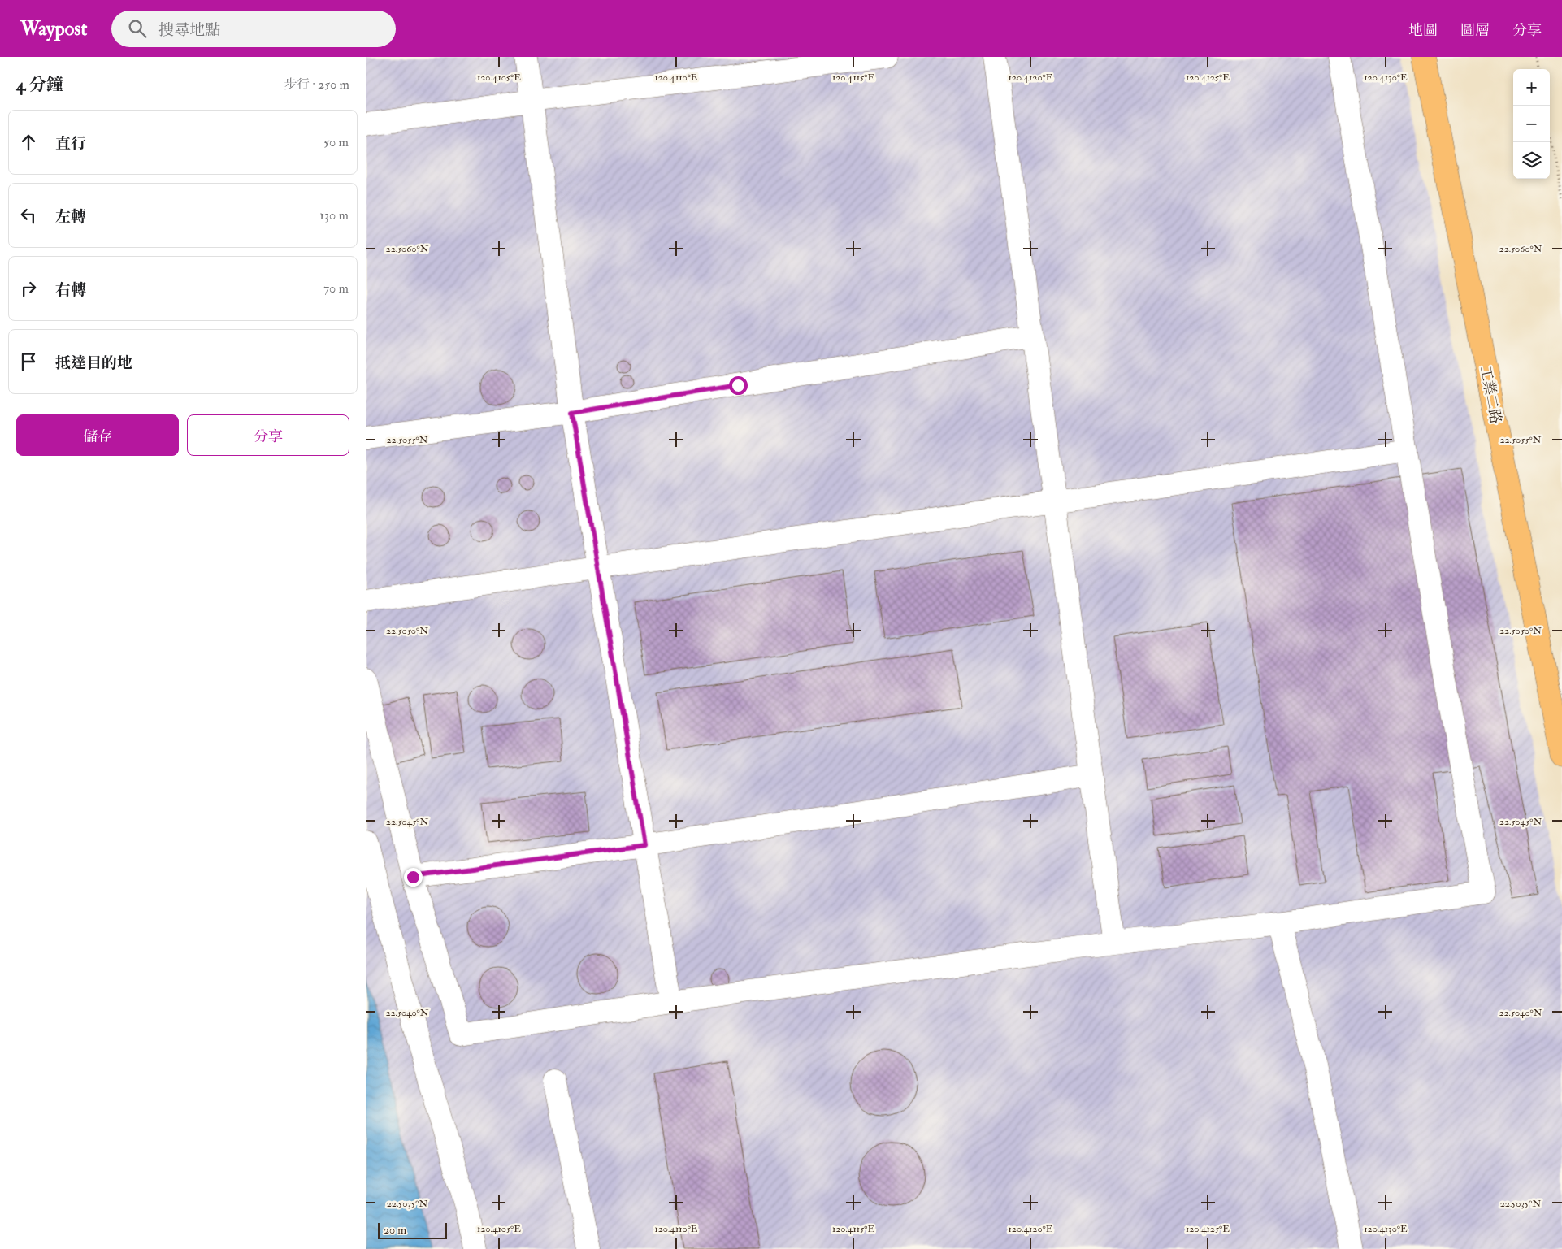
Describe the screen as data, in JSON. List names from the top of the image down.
{
  "streets": {
    "main road": ["工業二路"]
  },
  "scale_bar": "20 m",
  "page": {
    "header": "Waypost",
    "search": "搜尋地點",
    "nav": ["地圖", "圖層", "分享"],
    "heading": ["4 分鐘", "步行 · 250 m"],
    "map_buttons": ["+", "−"],
    "list": [
      ["直行", "50 m"],
      ["左轉", "130 m"],
      ["右轉", "70 m"],
      "抵達目的地"
    ],
    "buttons": ["儲存", "分享"],
    "scale": "20 m"
  },
  "coordinates": [
    "120.4105°E",
    "120.4110°E",
    "120.4115°E",
    "120.4120°E",
    "120.4125°E",
    "120.4130°E",
    "22.5060°N",
    "22.5055°N",
    "22.5050°N",
    "22.5045°N",
    "22.5040°N",
    "22.5035°N"
  ]
}
